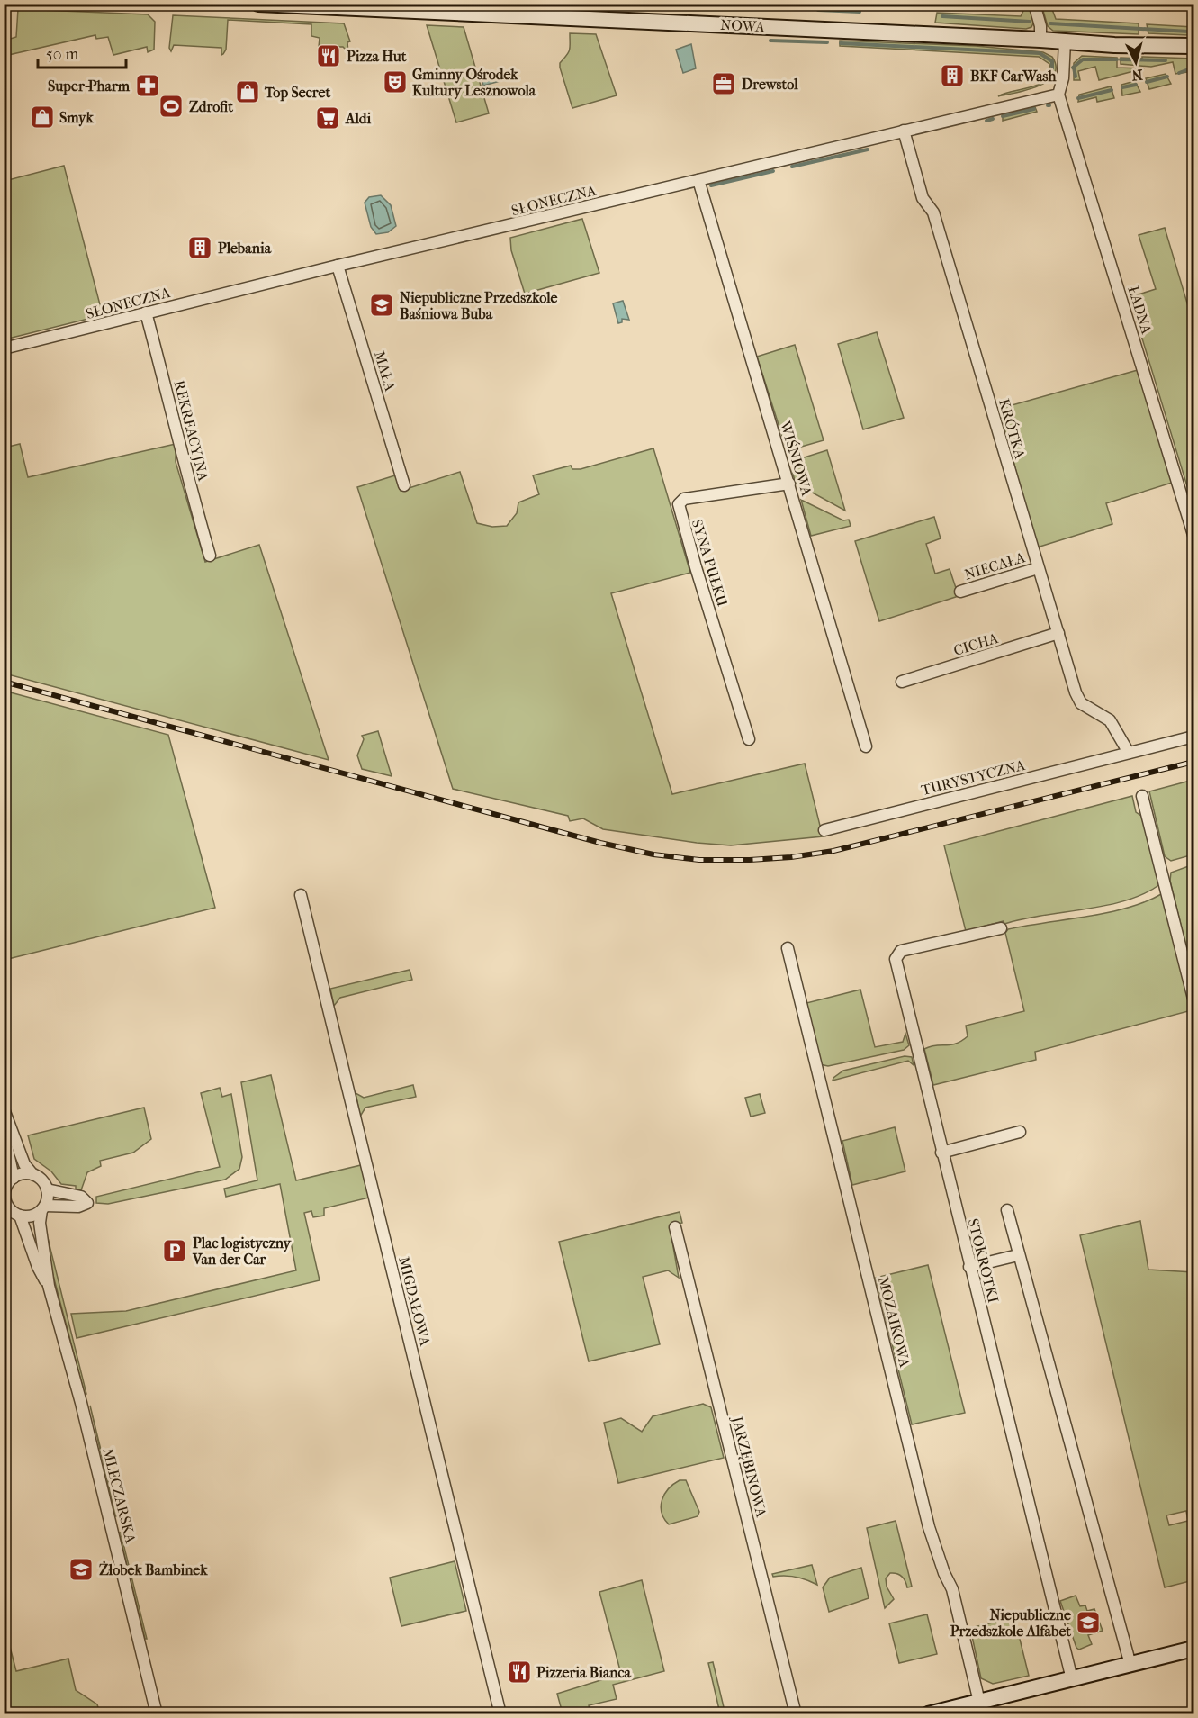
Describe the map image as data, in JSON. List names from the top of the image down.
{
  "streets": {
    "main road": ["NOWA"],
    "street": [
      "SŁONECZNA",
      "ŁADNA",
      "MAŁA",
      "KRÓTKA",
      "REKREACYJNA",
      "WIŚNIOWA",
      "SYNA PUŁKU",
      "NIECAŁA",
      "CICHA",
      "TURYSTYCZNA",
      "STOKROTKI",
      "MIGDAŁOWA",
      "MOZAIKOWA",
      "JARZĘBINOWA",
      "MLECZARSKA"
    ]
  },
  "crossings": [
    ["SŁONECZNA", "ŁADNA"],
    ["SŁONECZNA", "MAŁA"],
    ["SŁONECZNA", "KRÓTKA"],
    ["SŁONECZNA", "REKREACYJNA"],
    ["SŁONECZNA", "WIŚNIOWA"],
    ["KRÓTKA", "NIECAŁA"],
    ["KRÓTKA", "CICHA"],
    ["KRÓTKA", "TURYSTYCZNA"],
    ["WIŚNIOWA", "SYNA PUŁKU"]
  ],
  "places": {
    "restaurant": ["Pizza Hut", "Pizzeria Bianca"],
    "building": ["BKF CarWash", "Plebania"],
    "theatre": ["Gminny Ośrodek Kultury Lesznowola"],
    "office": ["Drewstol"],
    "pharmacy": ["Super-Pharm"],
    "shop": ["Top Secret", "Smyk"],
    "sports": ["Zdrofit"],
    "supermarket": ["Aldi"],
    "school or university": ["Niepubliczne Przedszkole Baśniowa Buba", "Żłobek Bambinek", "Niepubliczne Przedszkole Alfabet"],
    "parking": ["Plac logistyczny Van der Car"]
  },
  "scale_bar": "50 m",
  "north": "bottom"
}
